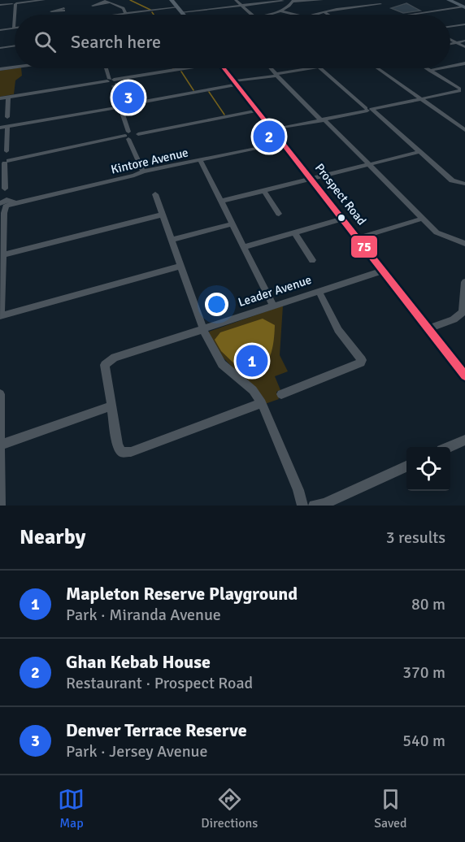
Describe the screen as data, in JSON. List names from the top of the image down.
{
  "streets": {
    "main road": ["Prospect Road"],
    "street": ["Kintore Avenue", "Leader Avenue"]
  },
  "crossings": [
    ["Kintore Avenue", "Prospect Road"],
    ["Prospect Road", "Leader Avenue"]
  ],
  "lines": ["transit line 75"],
  "page": {
    "search": "Search here",
    "pins": ["3", "2", "1"],
    "heading": ["Nearby", "3 results"],
    "list": [
      {
        "mark": "1",
        "name": "Mapleton Reserve Playground",
        "note": "Park · Miranda Avenue",
        "value": "80 m"
      },
      {
        "mark": "2",
        "name": "Ghan Kebab House",
        "note": "Restaurant · Prospect Road",
        "value": "370 m"
      },
      {
        "mark": "3",
        "name": "Denver Terrace Reserve",
        "note": "Park · Jersey Avenue",
        "value": "540 m"
      }
    ],
    "nav": ["Map", "Directions", "Saved"]
  }
}
